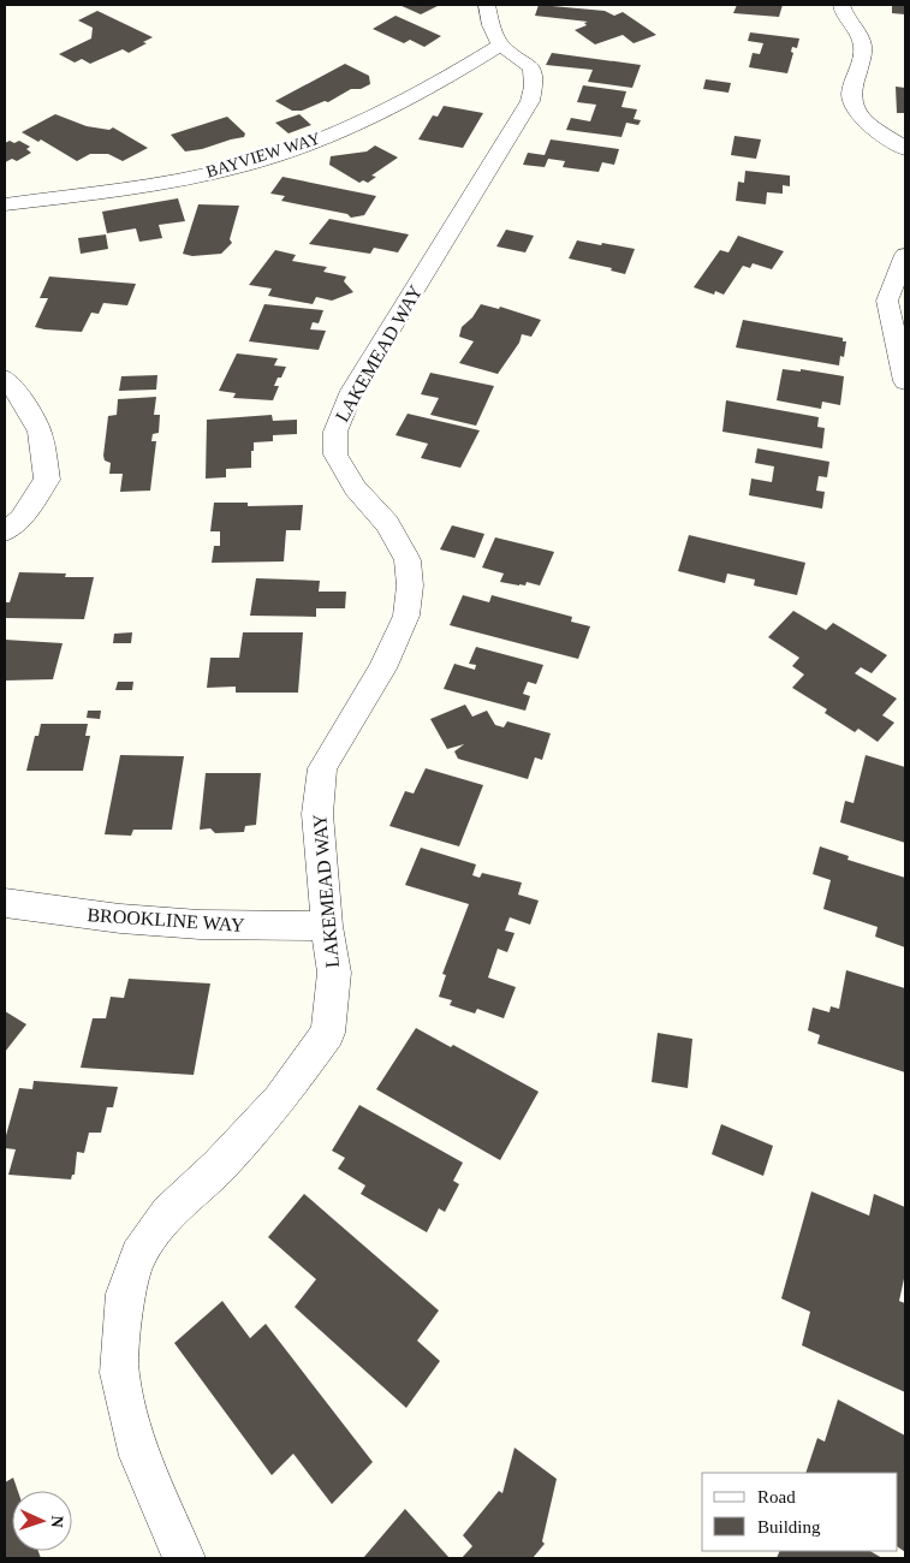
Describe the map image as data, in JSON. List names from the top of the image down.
{
  "streets": {
    "street": ["BAYVIEW WAY", "LAKEMEAD WAY", "BROOKLINE WAY"]
  },
  "crossings": [
    ["BAYVIEW WAY", "LAKEMEAD WAY"],
    ["LAKEMEAD WAY", "BROOKLINE WAY"]
  ],
  "legend": ["Road", "Building"],
  "north": "right"
}
